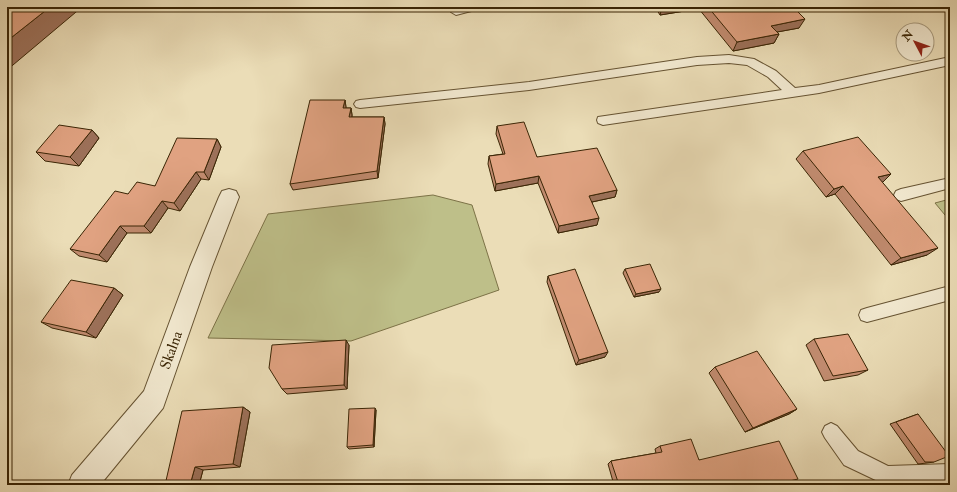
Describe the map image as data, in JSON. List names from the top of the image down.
{
  "streets": {
    "street": ["Skalna"]
  },
  "north": "top left"
}
